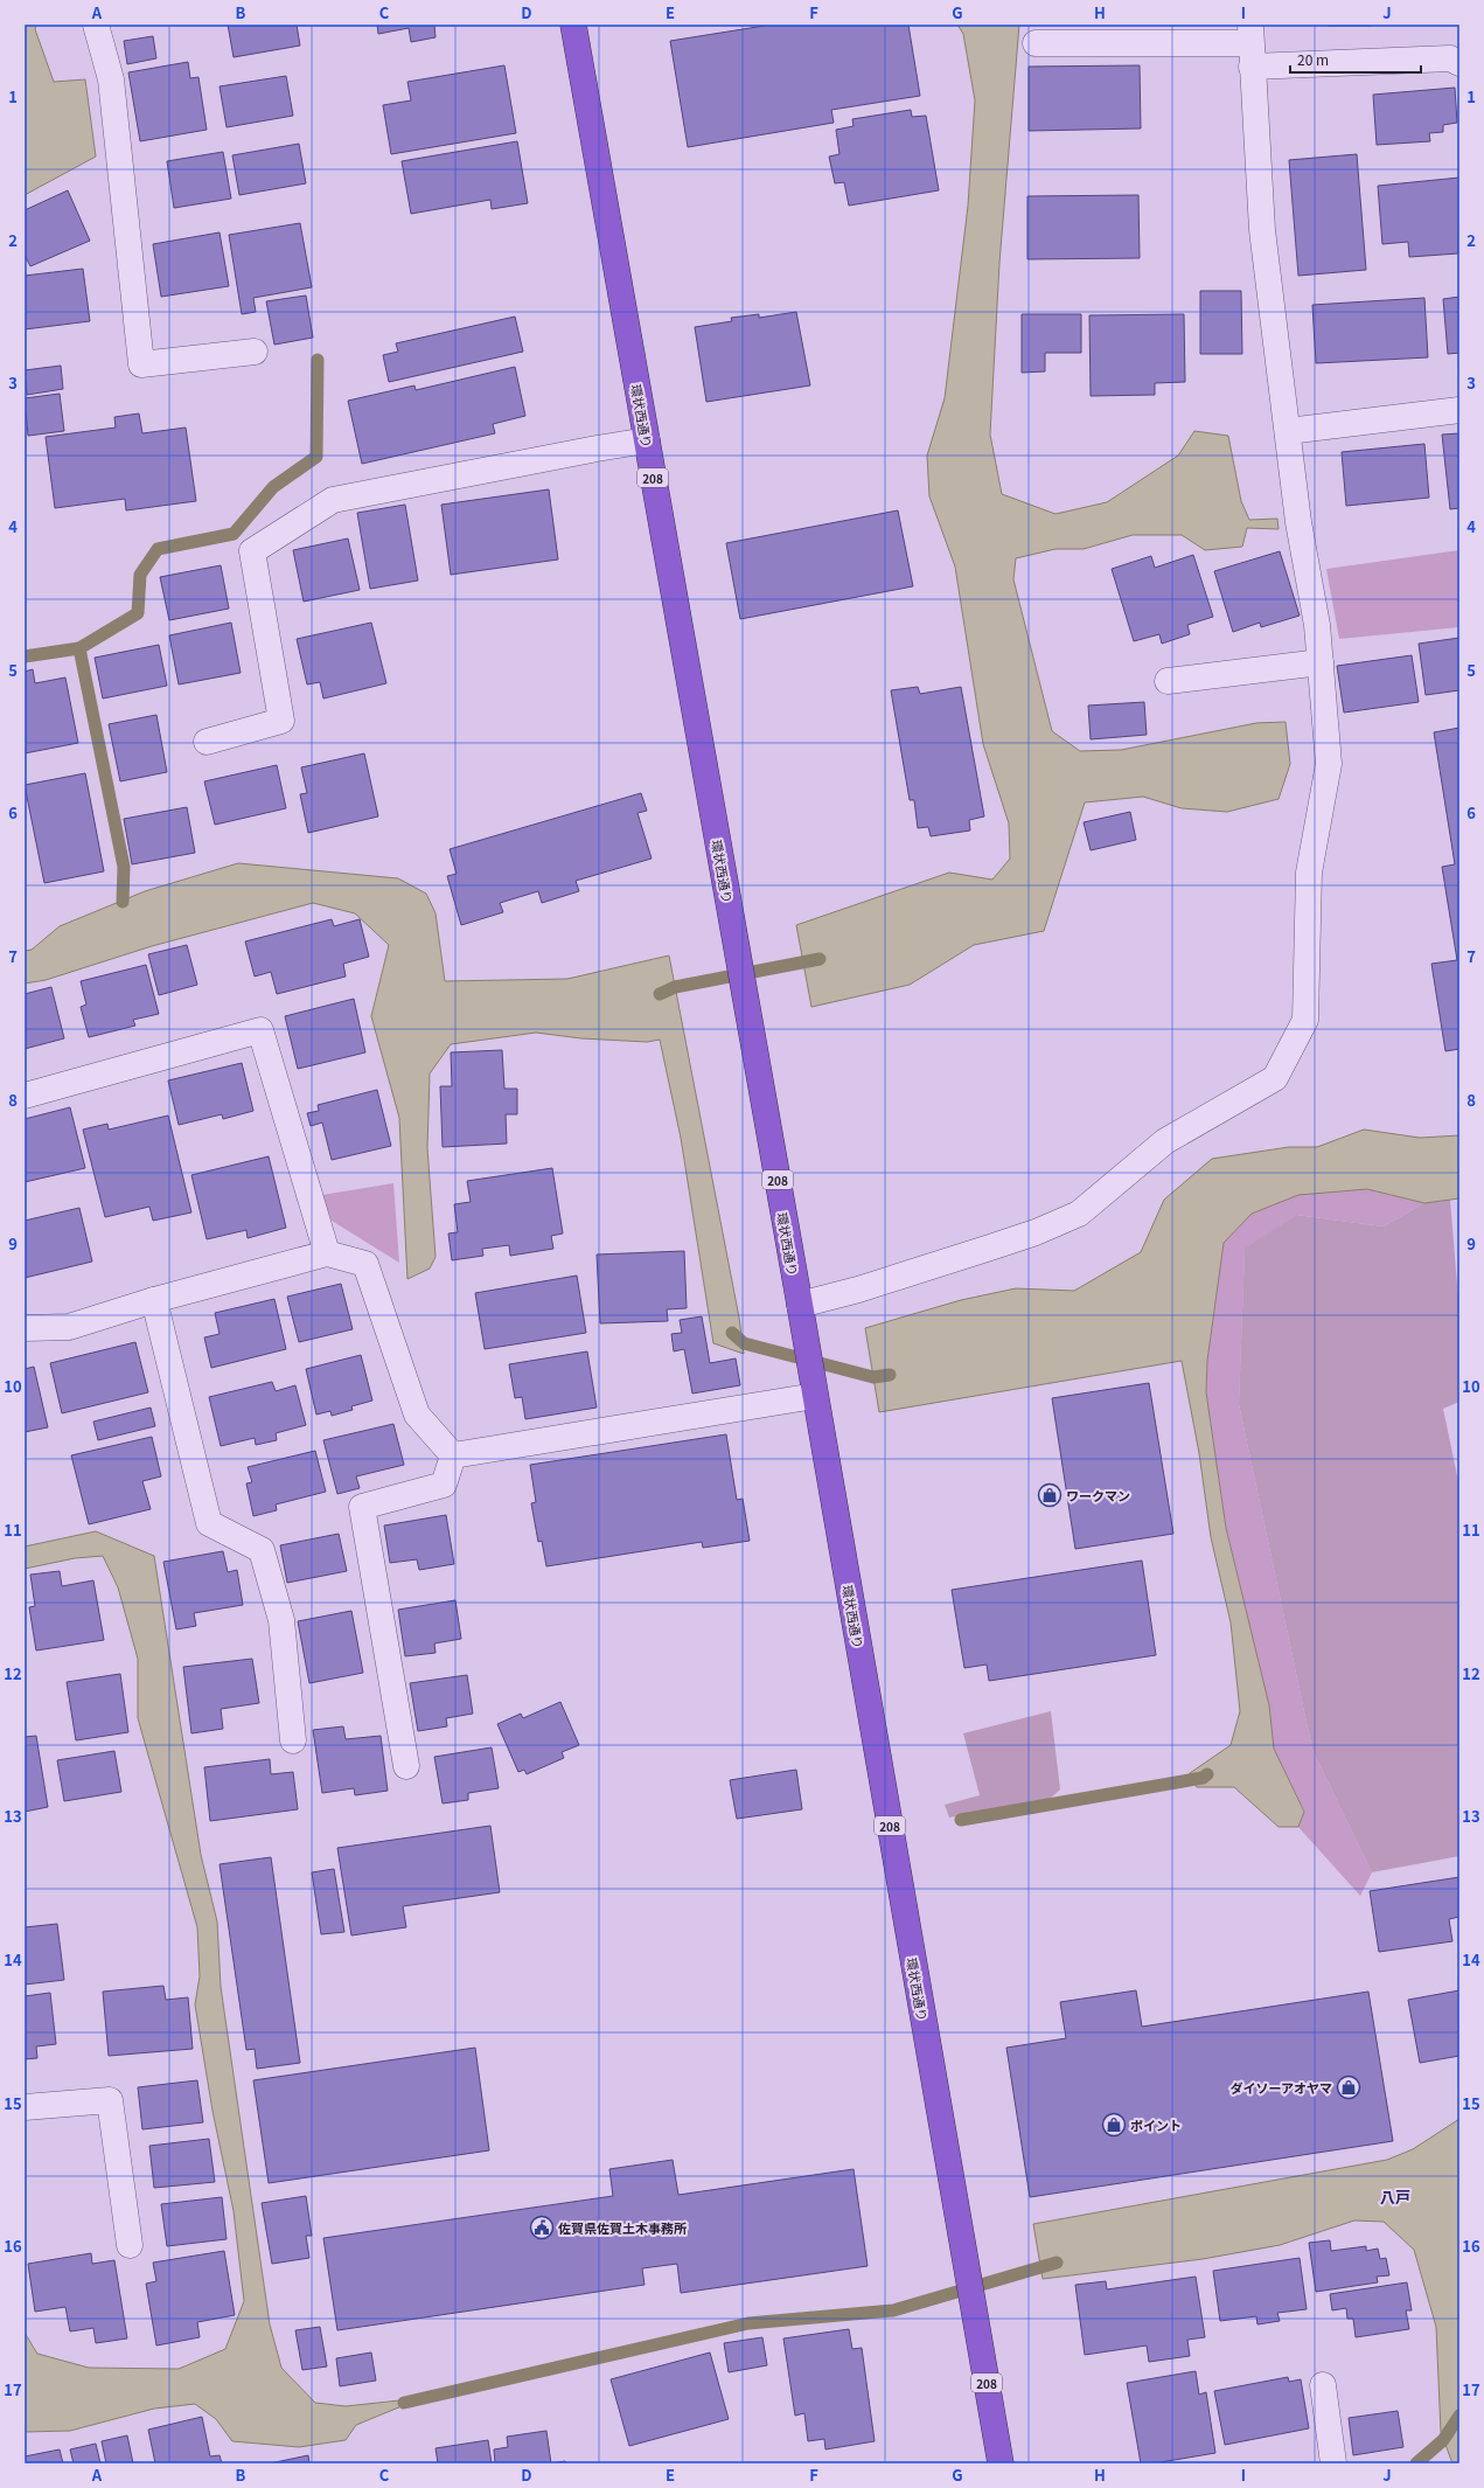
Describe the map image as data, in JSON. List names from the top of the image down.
{
  "streets": {
    "highway": ["環状西通り", "208"]
  },
  "districts": ["八戸"],
  "places": {
    "shop": ["ワークマン", "ダイソーアオヤマ", "ポイント"],
    "public building": ["佐賀県佐賀土木事務所"]
  },
  "scale_bar": "20 m",
  "grid": {
    "columns": [
      "A",
      "B",
      "C",
      "D",
      "E",
      "F",
      "G",
      "H",
      "I",
      "J"
    ],
    "rows": [
      "1",
      "2",
      "3",
      "4",
      "5",
      "6",
      "7",
      "8",
      "9",
      "10",
      "11",
      "12",
      "13",
      "14",
      "15",
      "16",
      "17"
    ]
  }
}
